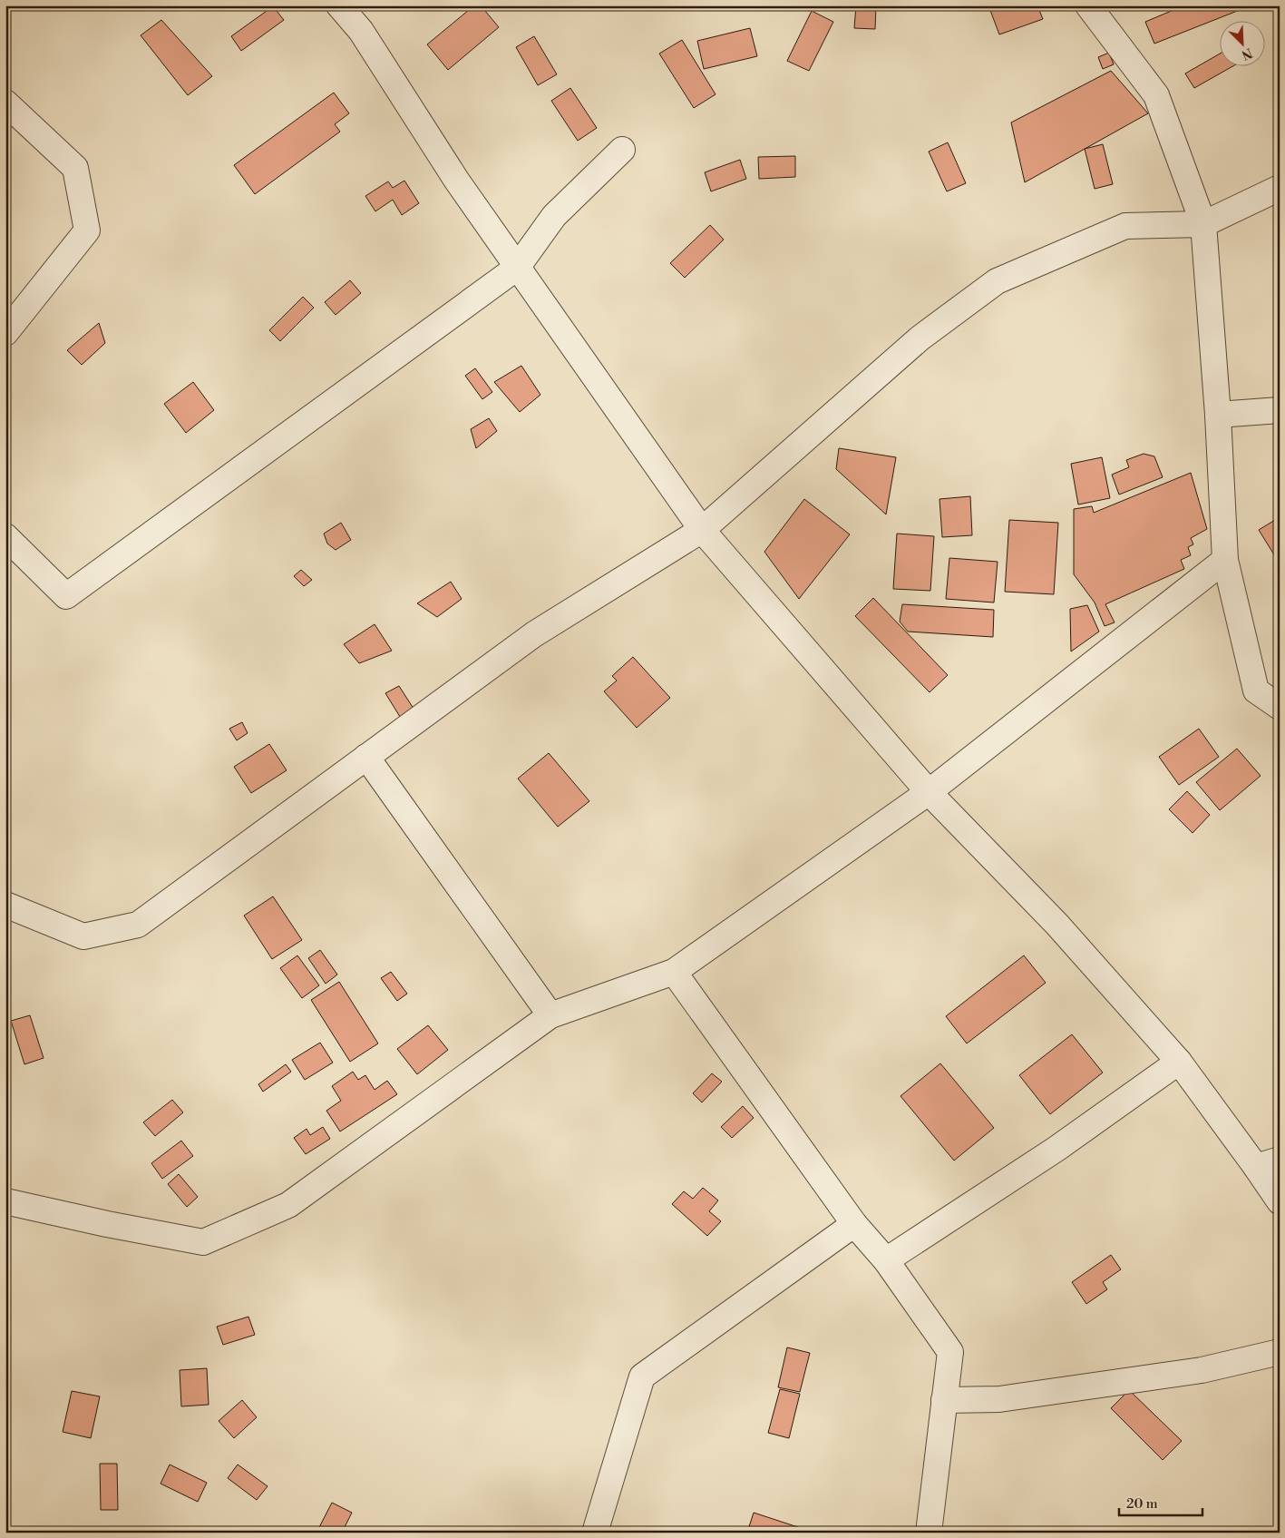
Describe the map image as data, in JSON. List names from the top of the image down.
{
  "scale_bar": "20 m",
  "north": "bottom right"
}
